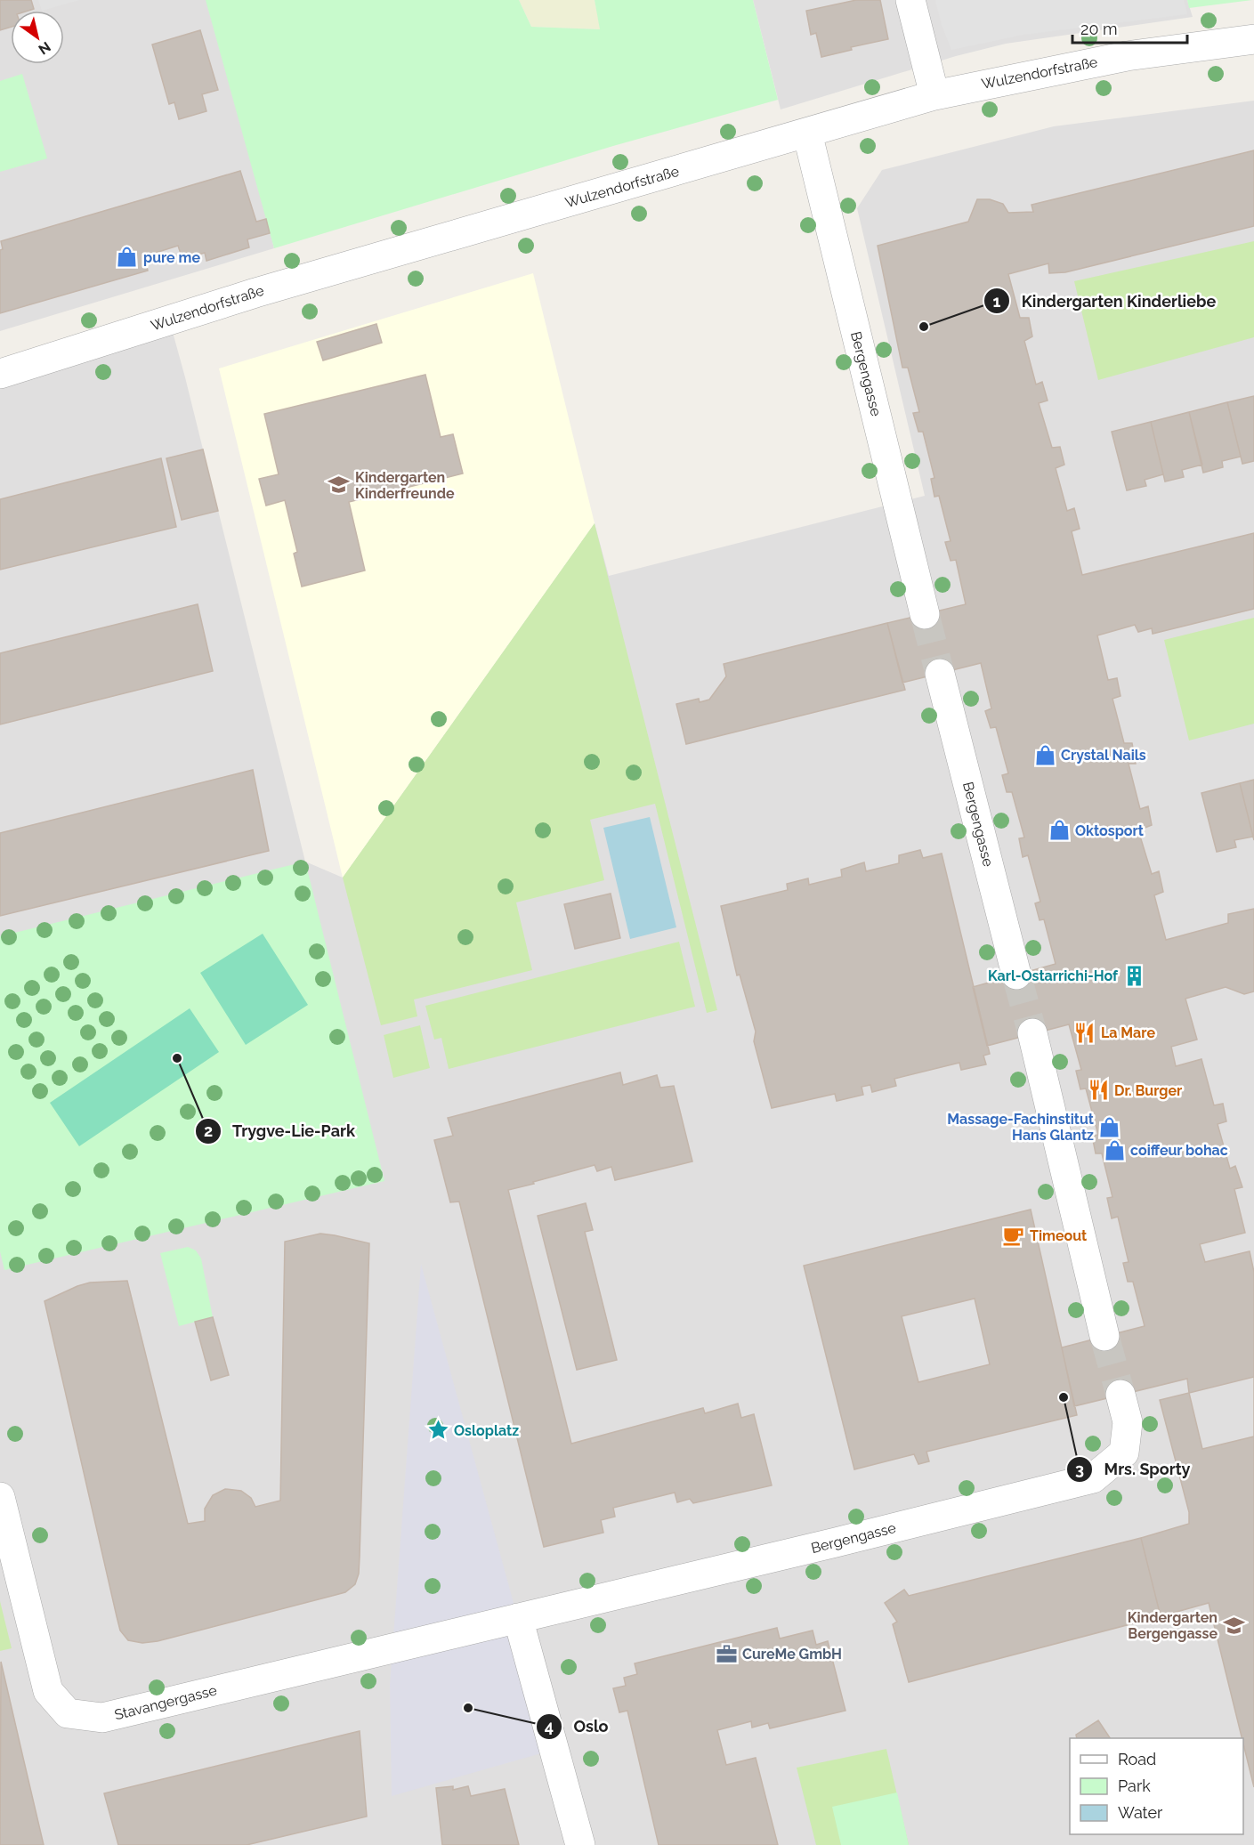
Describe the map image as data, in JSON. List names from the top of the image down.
{
  "streets": {
    "street": ["Wulzendorfstraße", "Bergengasse", "Stavangergasse"]
  },
  "crossings": [
    ["Wulzendorfstraße", "Bergengasse"],
    ["Bergengasse", "Stavangergasse"]
  ],
  "places": {
    "shop": [
      "pure me",
      "Crystal Nails",
      "Oktosport",
      "Massage-Fachinstitut Hans Glantz",
      "coiffeur bohac"
    ],
    "other": [
      "Kindergarten Kinderliebe",
      "Trygve-Lie-Park",
      "Mrs. Sporty",
      "Oslo"
    ],
    "school or university": ["Kindergarten Kinderfreunde", "Kindergarten Bergengasse"],
    "building": ["Karl-Ostarrichi-Hof"],
    "restaurant": ["La Mare", "Dr. Burger"],
    "cafe": ["Timeout"],
    "place": ["Osloplatz"],
    "office": ["CureMe GmbH"]
  },
  "legend": ["Road", "Park", "Water"],
  "scale_bar": "20 m",
  "north": "bottom right"
}
